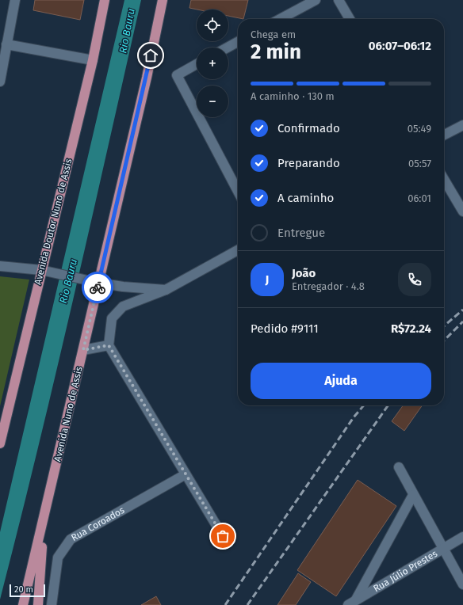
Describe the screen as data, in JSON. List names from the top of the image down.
{
  "streets": {
    "main road": ["Avenida Doutor Nuno de Assis", "Avenida Nuno de Assis"],
    "street": ["Rua Coroados", "Rua Júlio Prestes"]
  },
  "water": ["Rio Bauru"],
  "scale_bar": "20 m",
  "page": {
    "map_buttons": ["+", "−"],
    "heading": ["2 min", "Chega em", "06:07–06:12"],
    "panel": [
      "João",
      "Entregador · 4.8",
      "Pedido #9111",
      "R$72.24"
    ],
    "bar": "A caminho · 130 m",
    "list": [
      ["Confirmado", "05:49"],
      ["Preparando", "05:57"],
      ["A caminho", "06:01"],
      "Entregue"
    ],
    "round": "J",
    "buttons": "Ajuda",
    "scale": "20 m"
  }
}
